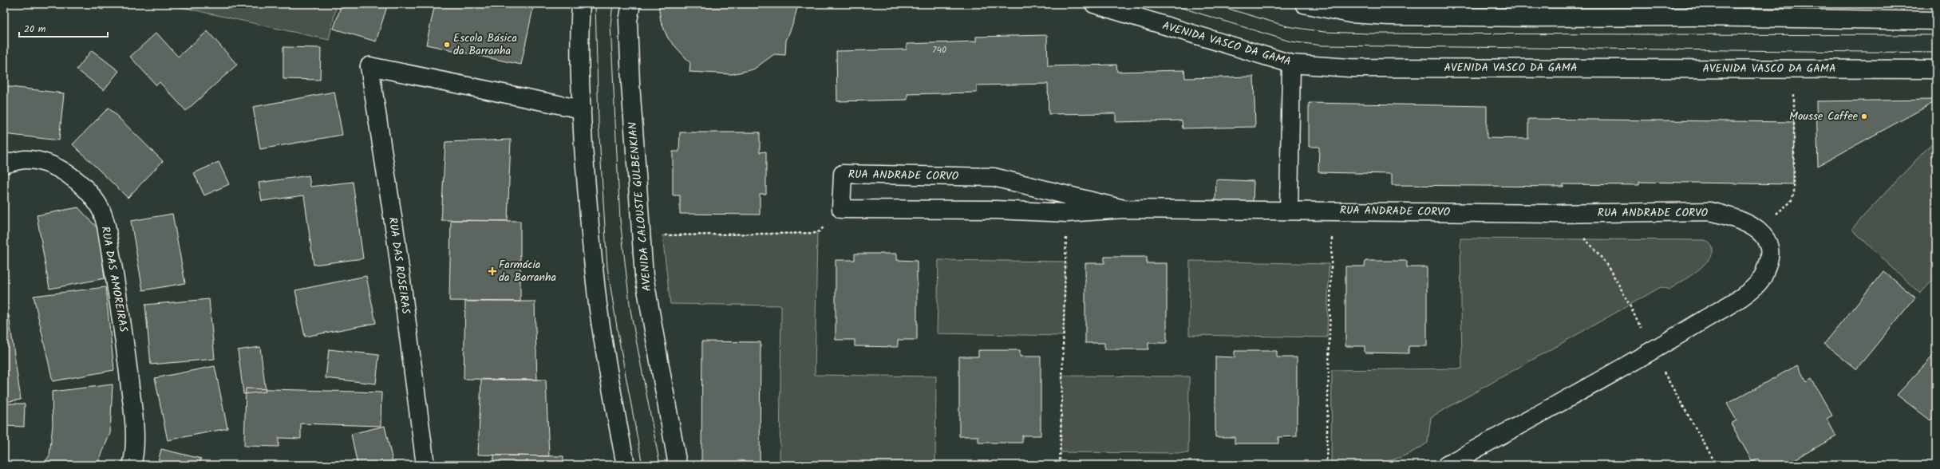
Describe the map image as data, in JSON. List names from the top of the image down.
{
  "streets": {
    "street": [
      "AVENIDA VASCO DA GAMA",
      "RUA ANDRADE CORVO",
      "AVENIDA CALOUSTE GULBENKIAN",
      "RUA DAS ROSEIRAS",
      "RUA DAS AMOREIRAS"
    ]
  },
  "places": {
    "other": ["Escola Básica da Barranha", "Mousse Caffee"],
    "health": ["Farmácia da Barranha"]
  },
  "house_numbers": ["740"],
  "scale_bar": "20 m"
}
